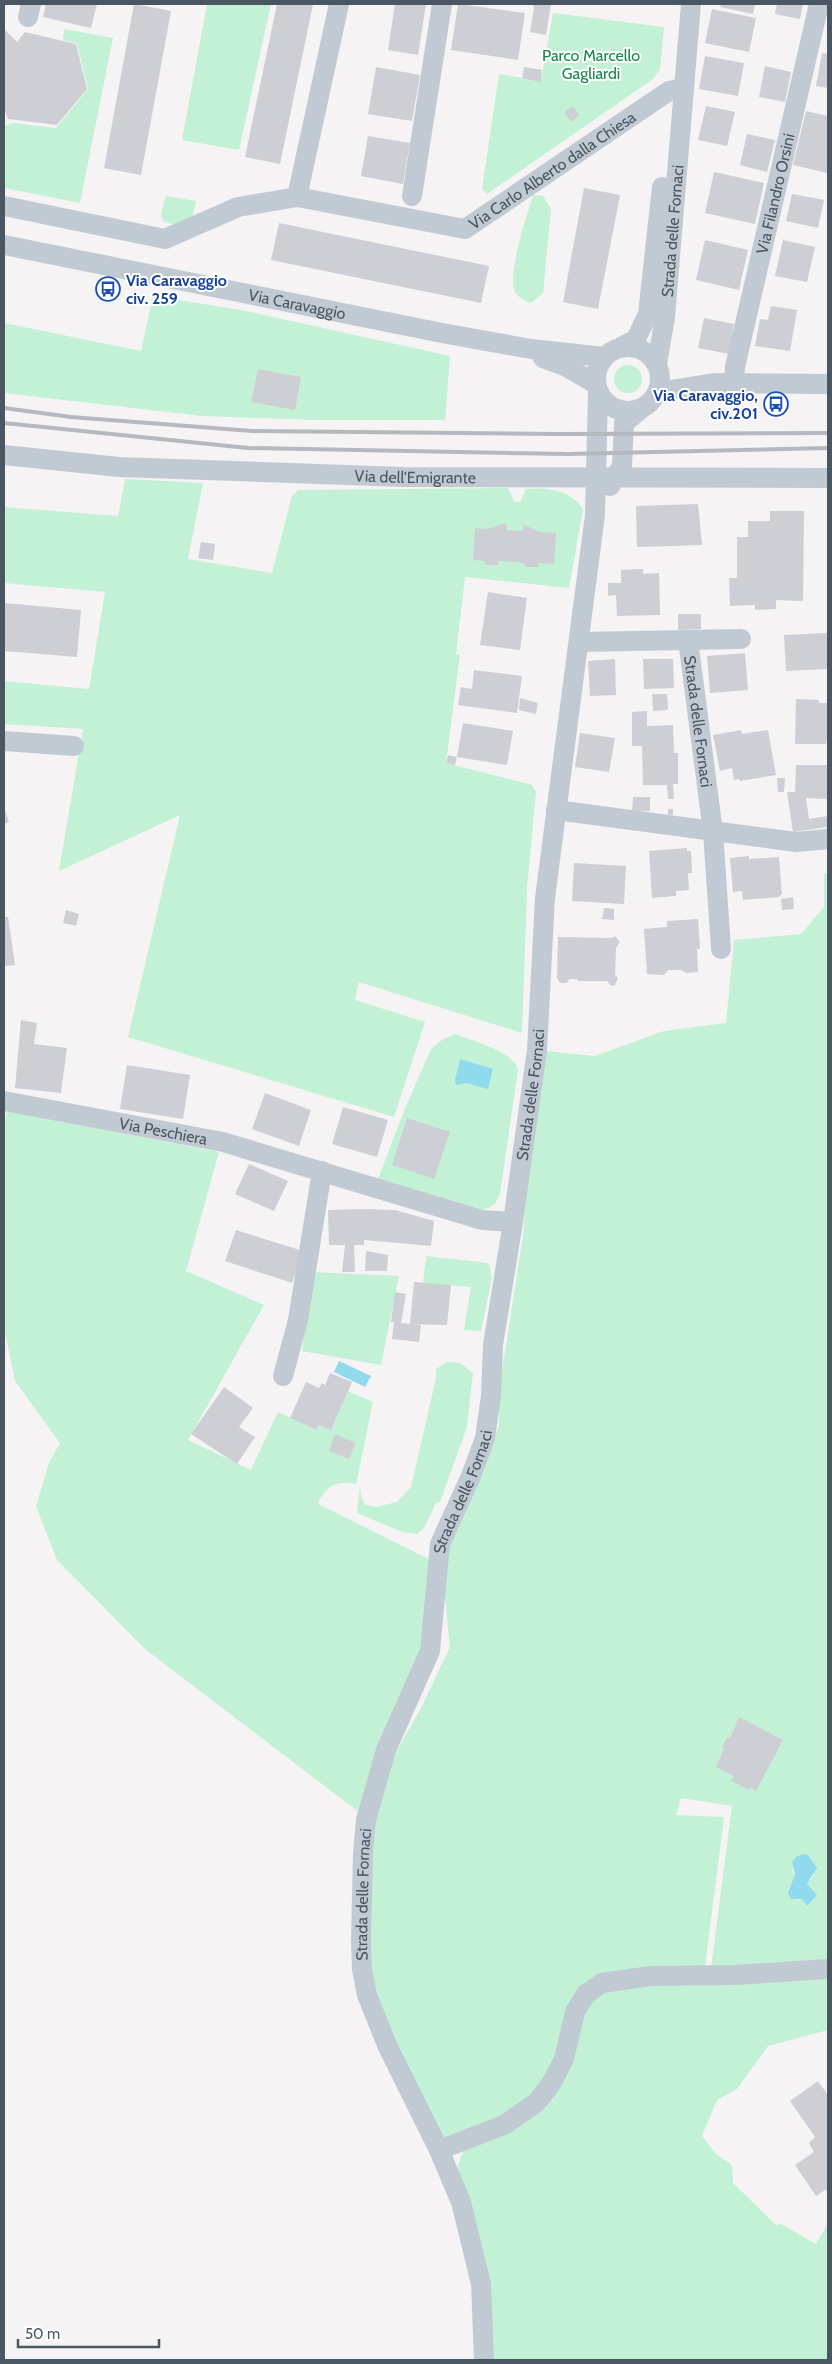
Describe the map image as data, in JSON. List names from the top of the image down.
{
  "streets": {
    "street": [
      "Via Carlo Alberto dalla Chiesa",
      "Via Filandro Orsini",
      "Strada delle Fornaci",
      "Via Caravaggio",
      "Via dell'Emigrante",
      "Via Peschiera"
    ]
  },
  "crossings": [
    ["Via Carlo Alberto dalla Chiesa", "Strada delle Fornaci"],
    ["Strada delle Fornaci", "Via Caravaggio"],
    ["Strada delle Fornaci", "Via dell'Emigrante"],
    ["Strada delle Fornaci", "Via Peschiera"]
  ],
  "parks": ["Parco Marcello Gagliardi"],
  "places": {
    "bus stop": ["Via Caravaggio civ. 259", "Via Caravaggio, civ.201"]
  },
  "scale_bar": "50 m"
}
